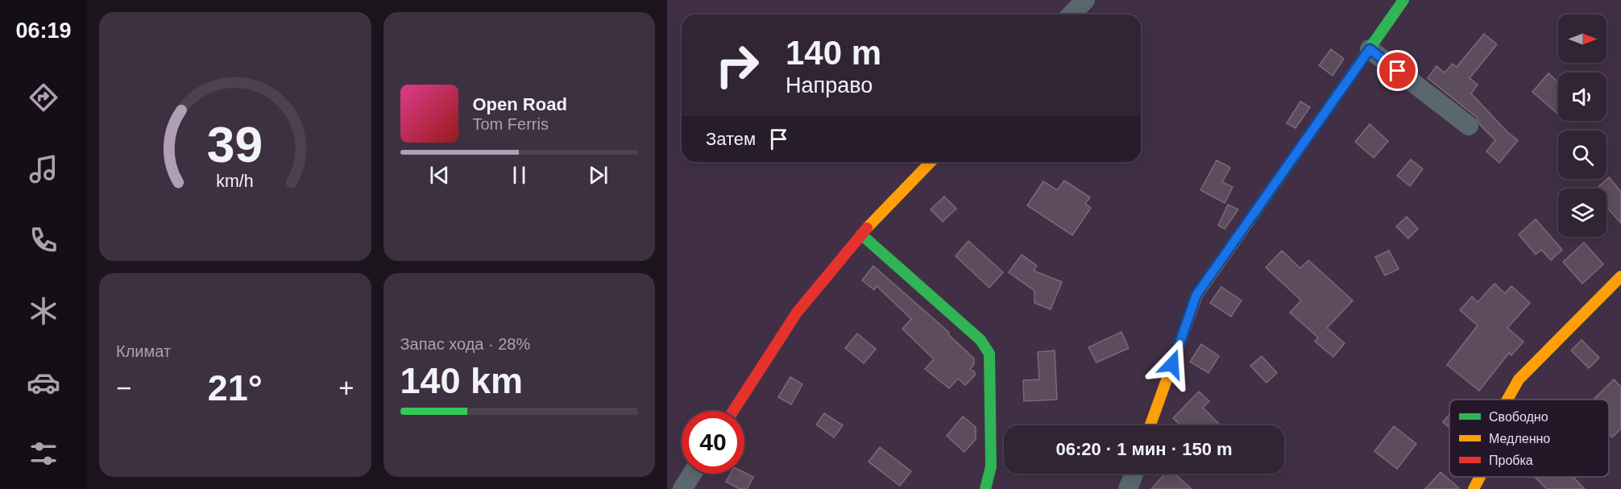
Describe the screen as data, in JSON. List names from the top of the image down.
{
  "legend": ["Свободно", "Медленно", "Пробка"],
  "north": "right",
  "page": {
    "tabs": "06:19",
    "turn": ["140 m", "Направо"],
    "song": ["Open Road", "Tom Ferris"],
    "then": "Затем",
    "tile": [
      "Климат",
      ["Запас хода · 28%", "140 km"]
    ],
    "heat": ["−", "21°", "+"],
    "limit": "40",
    "trip": "06:20 · 1 мин · 150 m",
    "gauge": ["39", "km/h"]
  }
}
